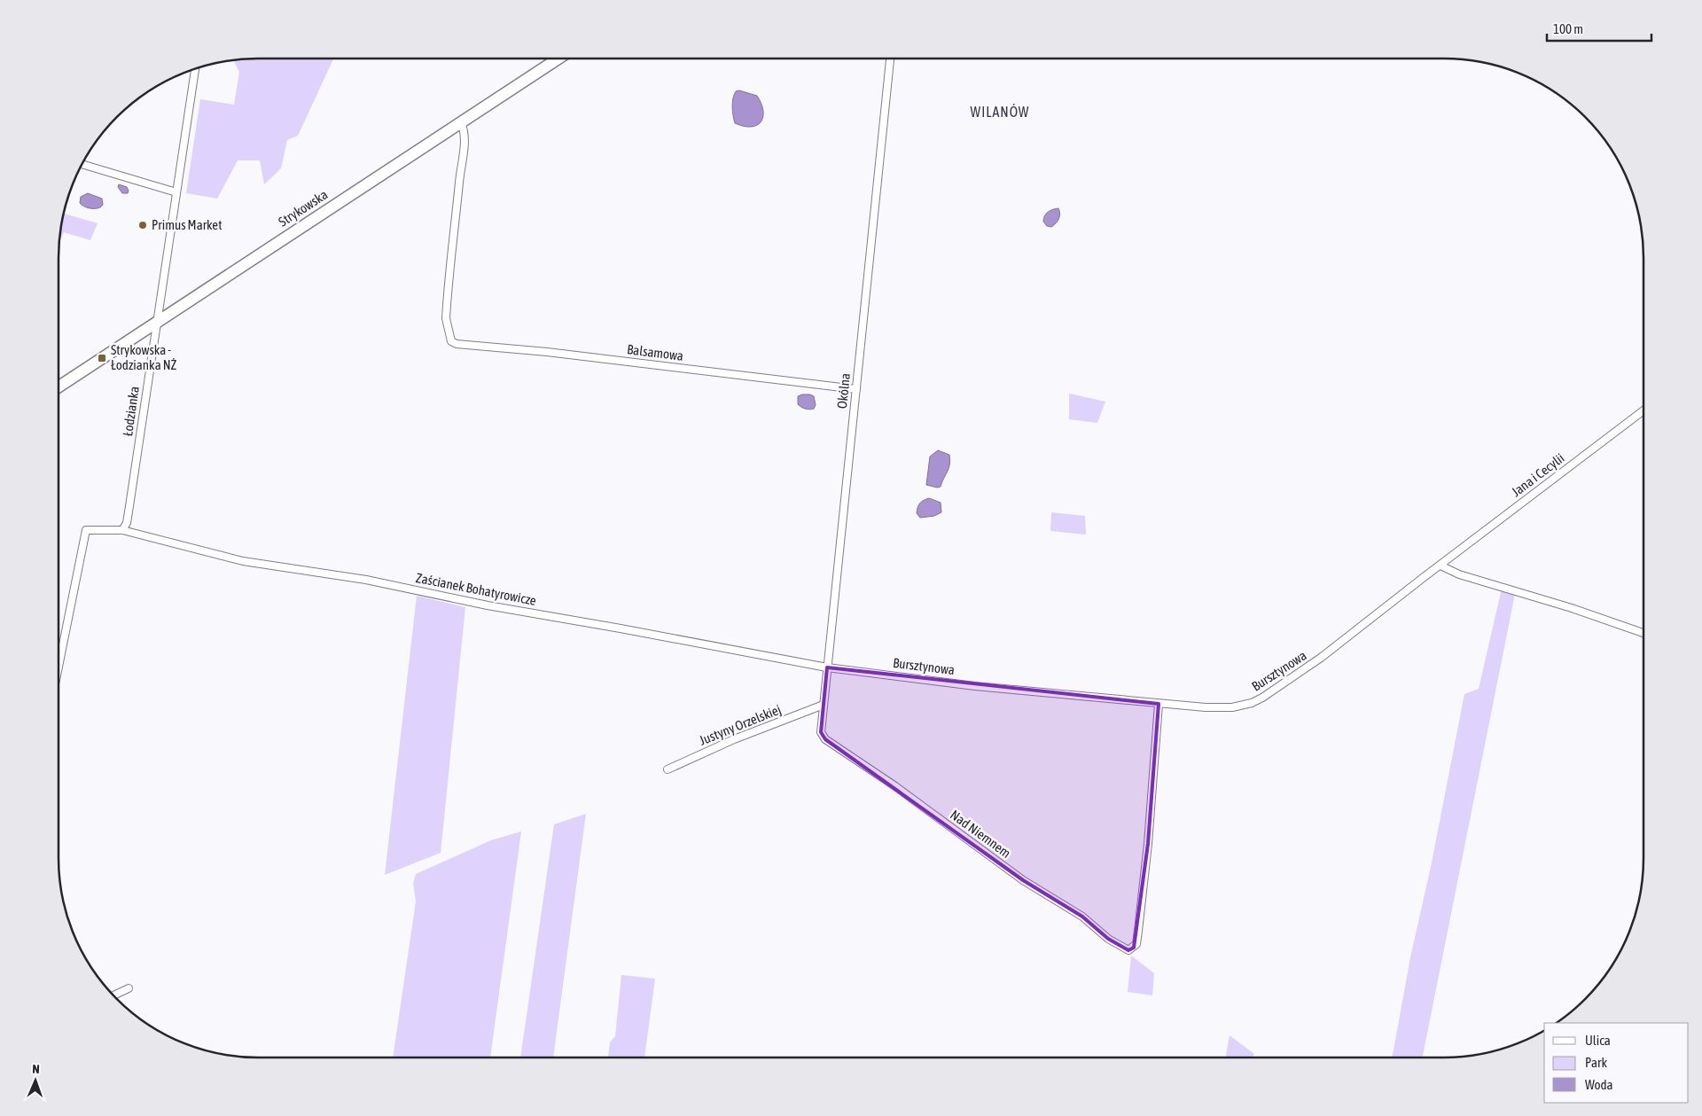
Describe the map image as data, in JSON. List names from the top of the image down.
{
  "streets": {
    "main road": ["Strykowska"],
    "street": [
      "Balsamowa",
      "Okólna",
      "Łodzianka",
      "Jana i Cecylii",
      "Zaścianek Bohatyrowicze",
      "Bursztynowa",
      "Justyny Orzelskiej",
      "Nad Niemnem"
    ]
  },
  "crossings": [
    ["Strykowska", "Balsamowa"],
    ["Strykowska", "Łodzianka"],
    ["Balsamowa", "Okólna"],
    ["Okólna", "Zaścianek Bohatyrowicze"],
    ["Okólna", "Bursztynowa"],
    ["Okólna", "Justyny Orzelskiej"],
    ["Okólna", "Nad Niemnem"],
    ["Łodzianka", "Zaścianek Bohatyrowicze"],
    ["Jana i Cecylii", "Bursztynowa"],
    ["Zaścianek Bohatyrowicze", "Bursztynowa"],
    ["Bursztynowa", "Nad Niemnem"]
  ],
  "districts": ["WILANÓW"],
  "places": {
    "other": ["Primus Market"],
    "transit": ["Strykowska - Łodzianka NŻ"]
  },
  "legend": ["Ulica", "Park", "Woda"],
  "scale_bar": "100 m",
  "north": "top"
}
